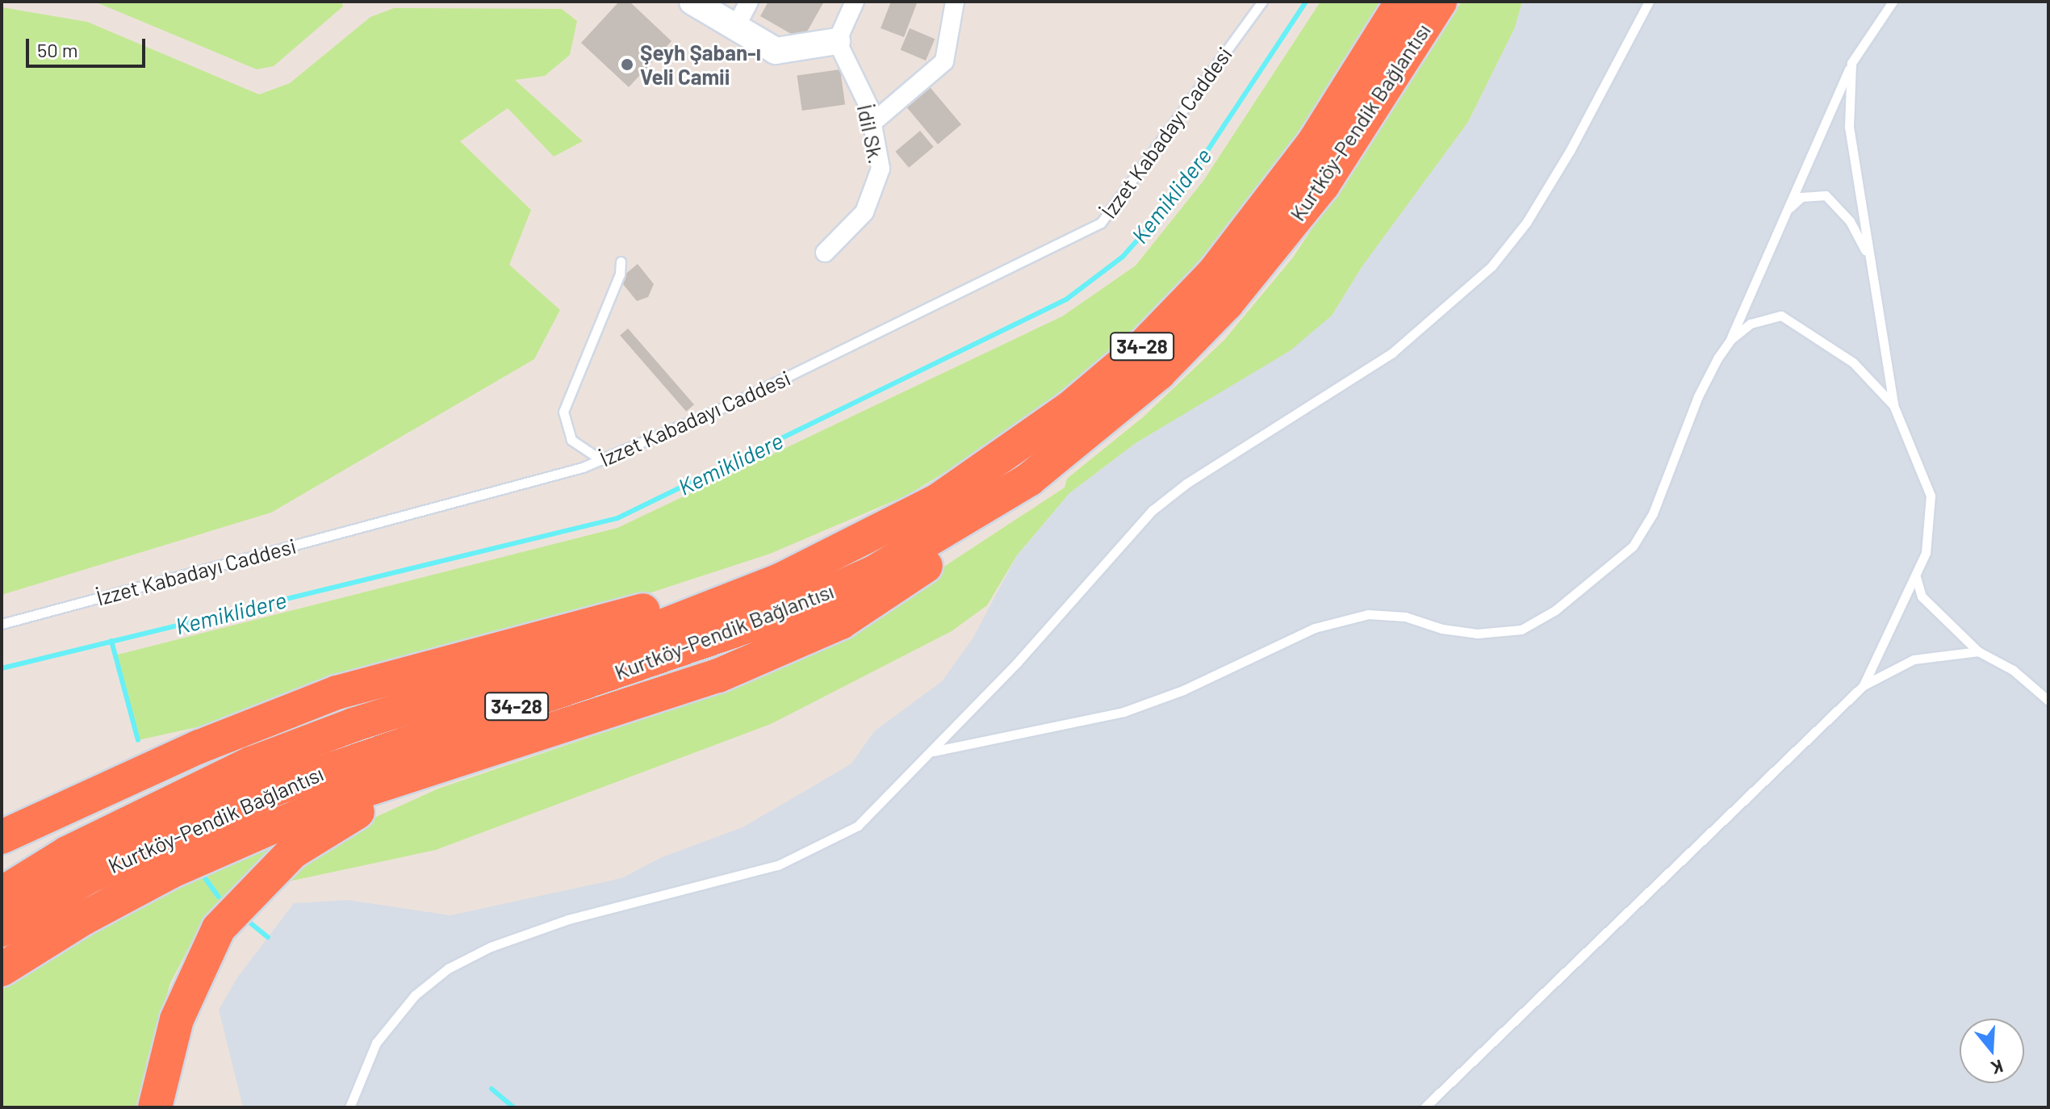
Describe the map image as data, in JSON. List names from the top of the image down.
{
  "streets": {
    "highway": ["Kurtköy-Pendik Bağlantısı", "34-28"],
    "street": ["İdil Sk."],
    "lane": ["İzzet Kabadayı Caddesi"]
  },
  "water": ["Kemiklidere"],
  "places": ["Şeyh Şaban-ı Veli Camii"],
  "scale_bar": "50 m",
  "north": "bottom"
}
